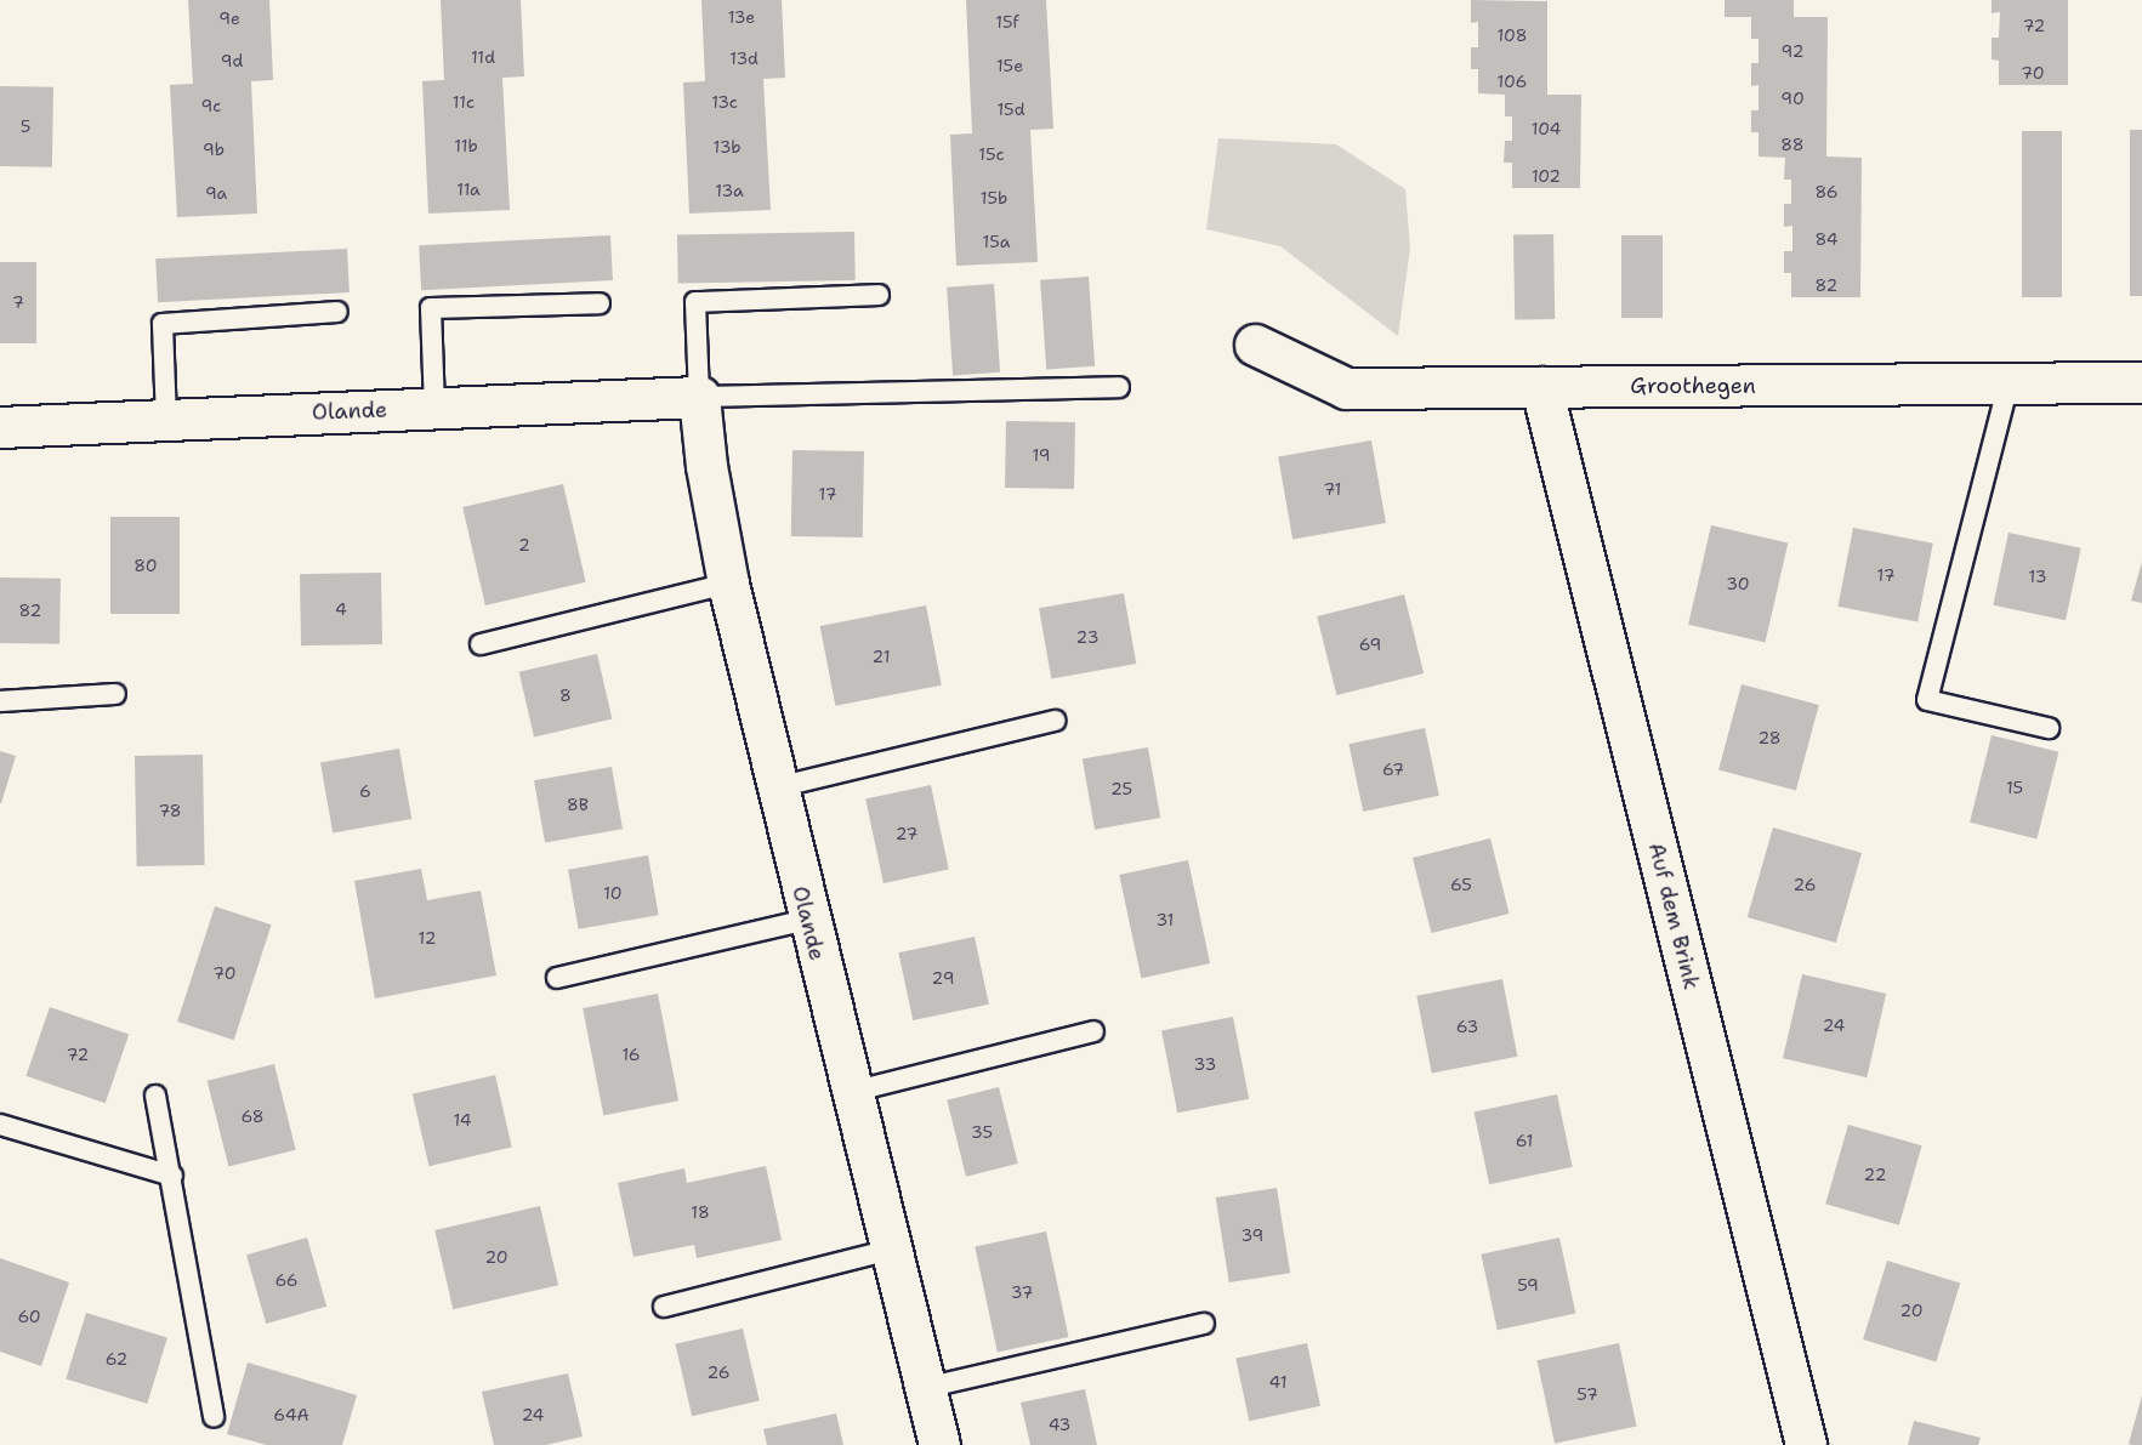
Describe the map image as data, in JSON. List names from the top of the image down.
{
  "streets": {
    "street": ["Groothegen", "Olande", "Auf dem Brink"]
  },
  "crossings": [
    ["Groothegen", "Auf dem Brink"]
  ],
  "house_numbers": [
    "13e",
    "9e",
    "15f",
    "72",
    "108",
    "92",
    "11d",
    "13d",
    "9d",
    "15e",
    "70",
    "106",
    "90",
    "11c",
    "13c",
    "9c",
    "15d",
    "5",
    "104",
    "88",
    "11b",
    "13b",
    "9b",
    "15c",
    "102",
    "11a",
    "13a",
    "86",
    "9a",
    "15b",
    "84",
    "15a",
    "82",
    "7",
    "19",
    "71",
    "17",
    "2",
    "80",
    "17",
    "13",
    "30",
    "4",
    "82",
    "23",
    "69",
    "21",
    "8",
    "28",
    "67",
    "15",
    "25",
    "6",
    "8B",
    "78",
    "27",
    "65",
    "26",
    "10",
    "31",
    "12",
    "70",
    "29",
    "24",
    "63",
    "72",
    "16",
    "33",
    "68",
    "14",
    "35",
    "61",
    "22",
    "18",
    "39",
    "20",
    "66",
    "59",
    "37",
    "20",
    "60",
    "62",
    "26",
    "41",
    "57",
    "64A",
    "24",
    "43"
  ]
}
